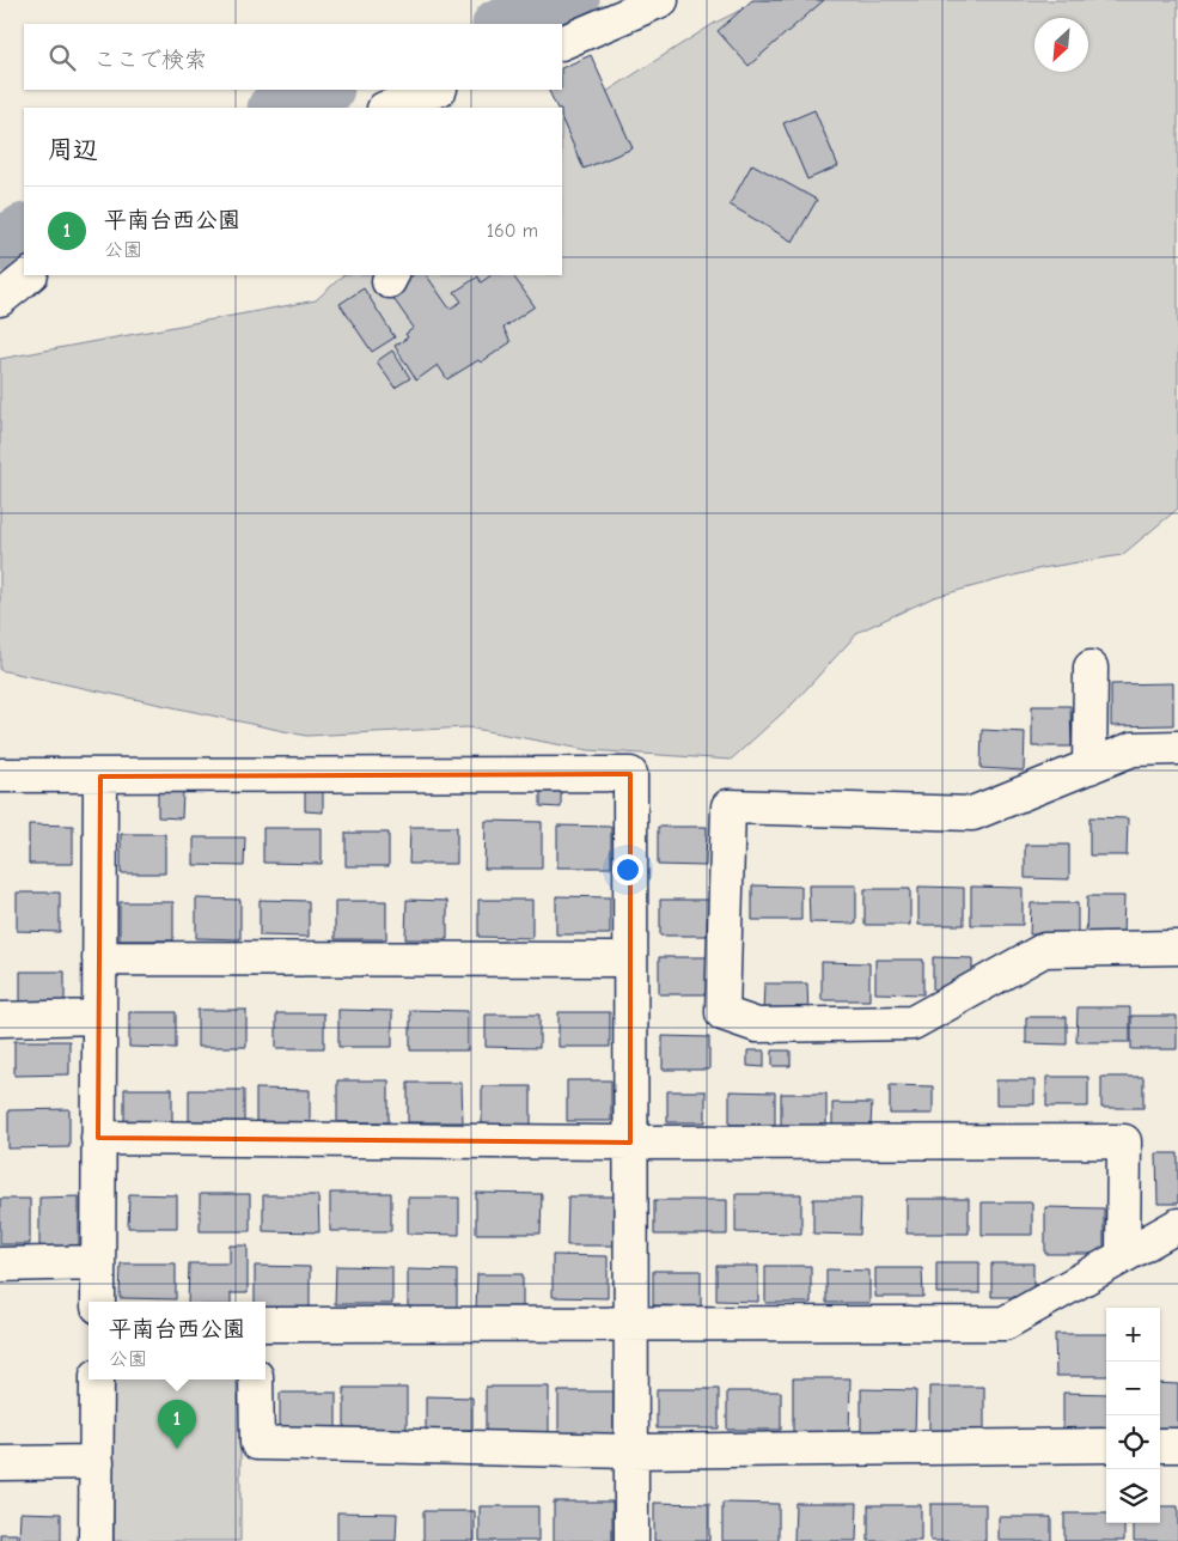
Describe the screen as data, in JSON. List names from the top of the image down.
{
  "north": "bottom left",
  "page": {
    "search": "ここで検索",
    "heading": "周辺",
    "list": [
      {
        "mark": "1",
        "name": "平南台西公園",
        "note": "公園",
        "value": "160 m"
      }
    ],
    "popup": ["平南台西公園", "公園"],
    "map_buttons": ["+", "−"],
    "pins": "1"
  }
}
